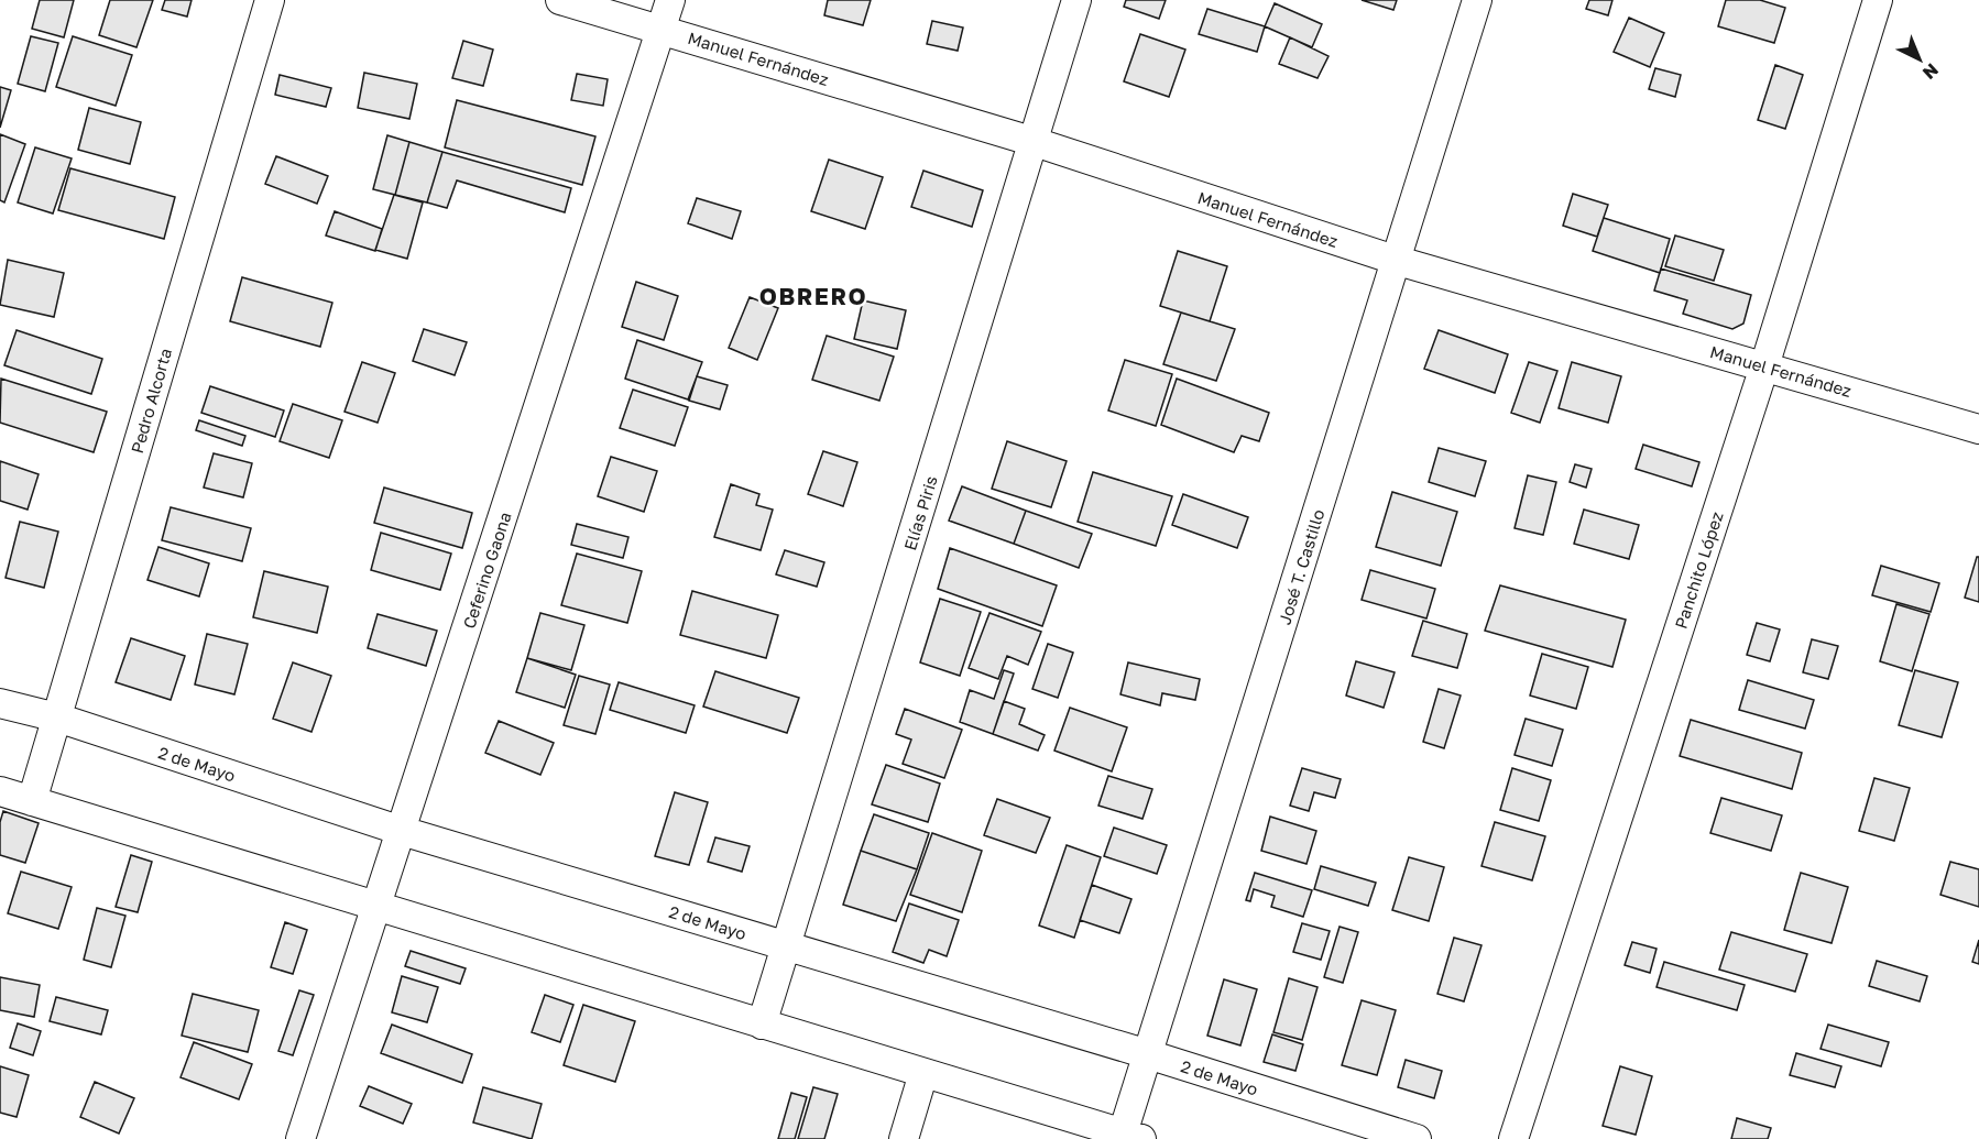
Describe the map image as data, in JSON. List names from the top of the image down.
{
  "streets": {
    "street": [
      "Manuel Fernández",
      "Pedro Alcorta",
      "Elías Piris",
      "José T. Castillo",
      "Ceferino Gaona",
      "Panchito López",
      "2 de Mayo"
    ]
  },
  "crossings": [
    ["Manuel Fernández", "Elías Piris"],
    ["Manuel Fernández", "José T. Castillo"],
    ["Manuel Fernández", "Ceferino Gaona"],
    ["Manuel Fernández", "Panchito López"],
    ["Pedro Alcorta", "2 de Mayo"],
    ["Elías Piris", "2 de Mayo"],
    ["José T. Castillo", "2 de Mayo"],
    ["Ceferino Gaona", "2 de Mayo"]
  ],
  "districts": ["OBRERO"],
  "north": "bottom right"
}
